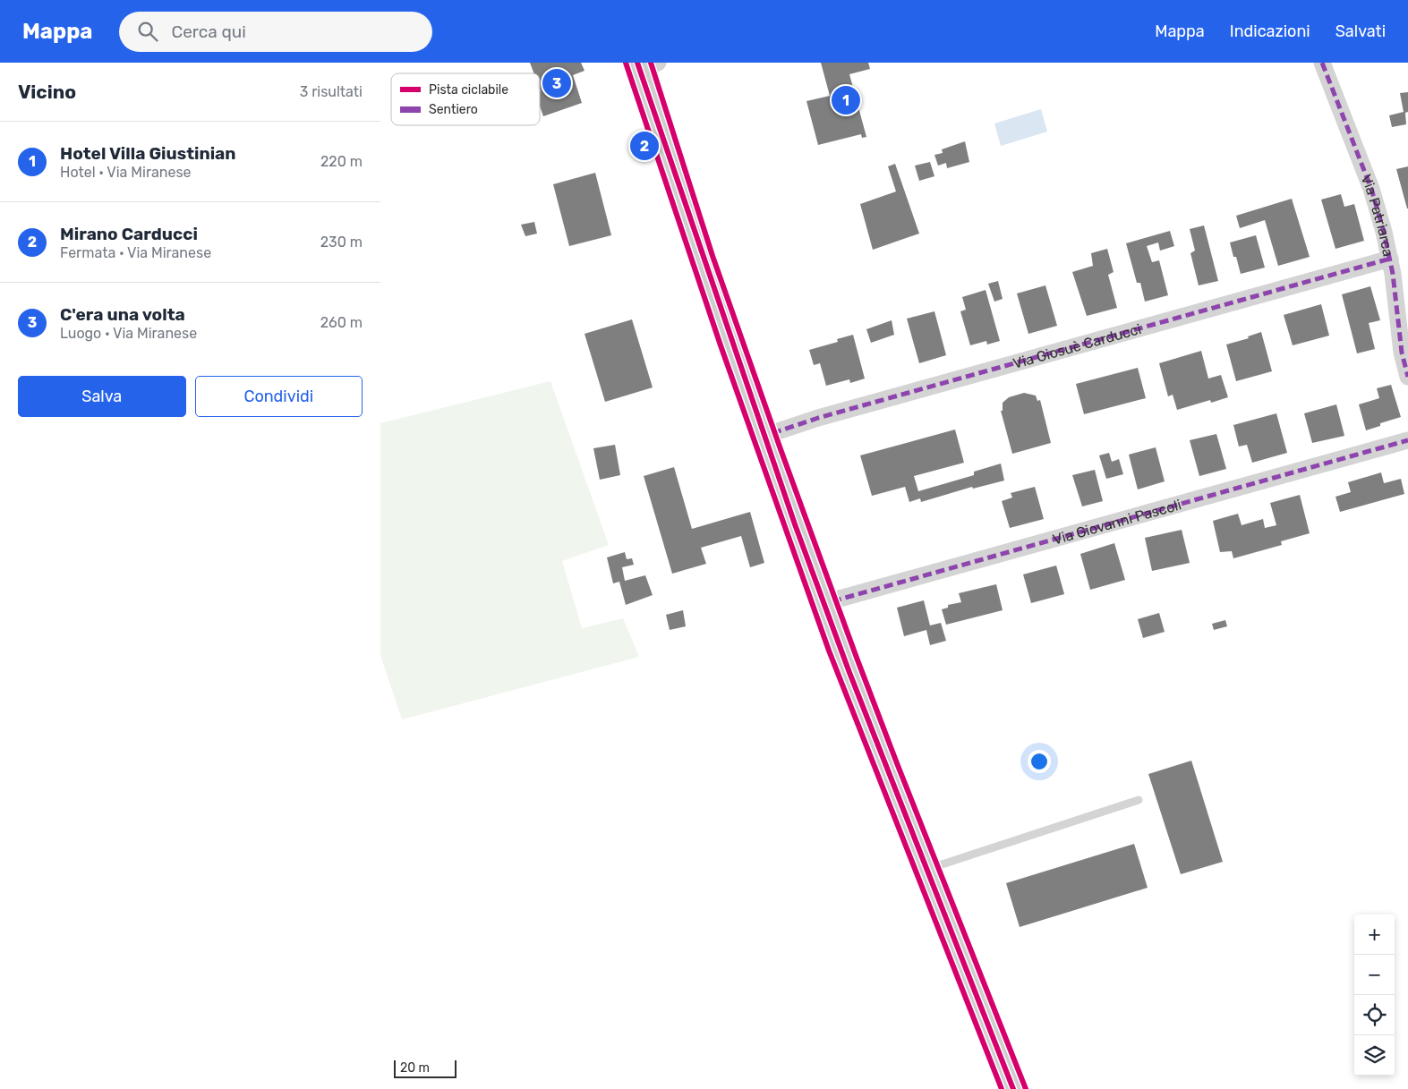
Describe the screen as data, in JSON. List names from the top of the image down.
{
  "streets": {
    "street": ["Via Patriarca", "Via Giosuè Carducci", "Via Giovanni Pascoli"]
  },
  "crossings": [
    ["Via Patriarca", "Via Giosuè Carducci"]
  ],
  "legend": ["Pista ciclabile", "Sentiero"],
  "scale_bar": "20 m",
  "page": {
    "header": "Mappa",
    "search": "Cerca qui",
    "nav": ["Mappa", "Indicazioni", "Salvati"],
    "heading": ["Vicino", "3 risultati"],
    "pins": ["3", "1", "2"],
    "list": [
      {
        "mark": "1",
        "name": "Hotel Villa Giustinian",
        "note": "Hotel · Via Miranese",
        "value": "220 m"
      },
      {
        "mark": "2",
        "name": "Mirano Carducci",
        "note": "Fermata · Via Miranese",
        "value": "230 m"
      },
      {
        "mark": "3",
        "name": "C'era una volta",
        "note": "Luogo · Via Miranese",
        "value": "260 m"
      }
    ],
    "buttons": ["Salva", "Condividi"],
    "map_buttons": ["+", "−"],
    "scale": "20 m"
  }
}
